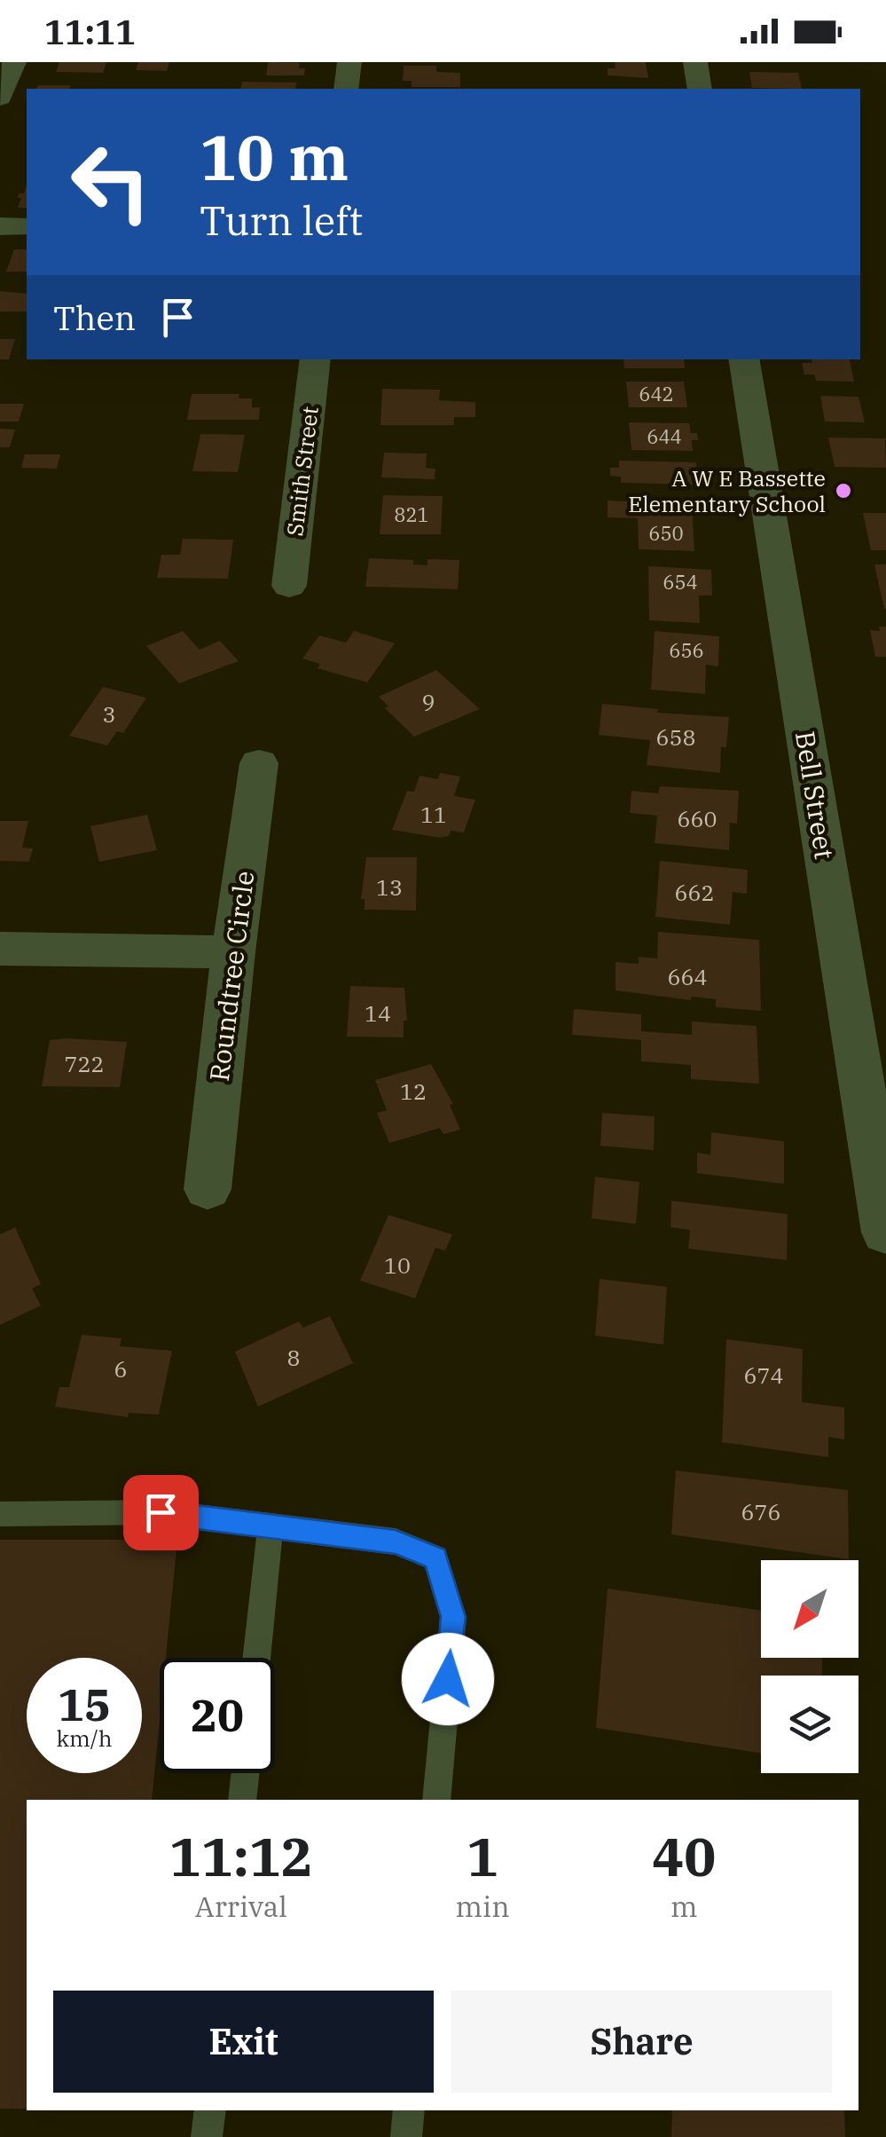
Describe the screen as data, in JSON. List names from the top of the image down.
{
  "streets": {
    "street": ["Smith Street", "Bell Street", "Roundtree Circle"]
  },
  "places": ["A W E Bassette Elementary School"],
  "house_numbers": [
    "642",
    "644",
    "821",
    "650",
    "654",
    "656",
    "9",
    "3",
    "658",
    "11",
    "660",
    "13",
    "662",
    "664",
    "14",
    "722",
    "12",
    "10",
    "8",
    "6",
    "674",
    "676"
  ],
  "north": "bottom left",
  "page": {
    "status": "11:11",
    "turn": ["10 m", "Turn left"],
    "then": "Then",
    "speed": "15 km/h",
    "limit": "20",
    "eta": [
      "11:12",
      "Arrival",
      "1",
      "min",
      "40",
      "m"
    ],
    "buttons": ["Exit", "Share"]
  }
}
